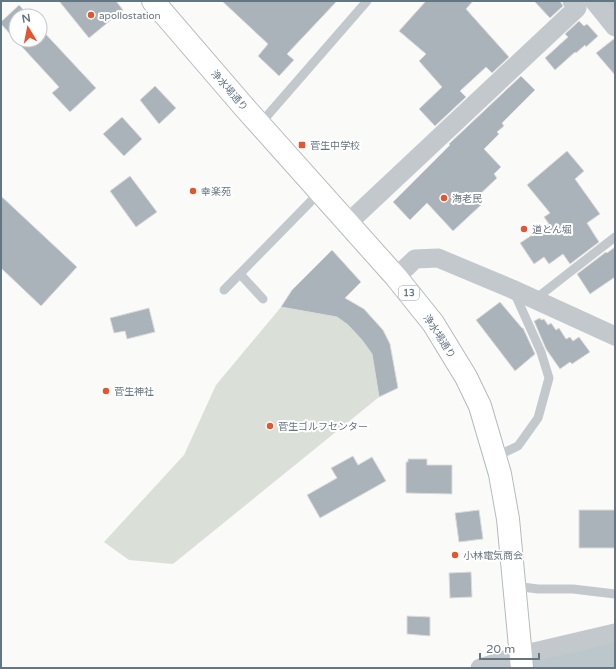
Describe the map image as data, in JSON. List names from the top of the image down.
{
  "streets": {
    "main road": ["浄水場通り", "13"]
  },
  "places": {
    "other": [
      "apollostation",
      "幸楽苑",
      "海老民",
      "道とん堀",
      "菅生神社",
      "菅生ゴルフセンター",
      "小林電気商会"
    ],
    "transit": ["菅生中学校"]
  },
  "scale_bar": "20 m",
  "north": "top"
}
